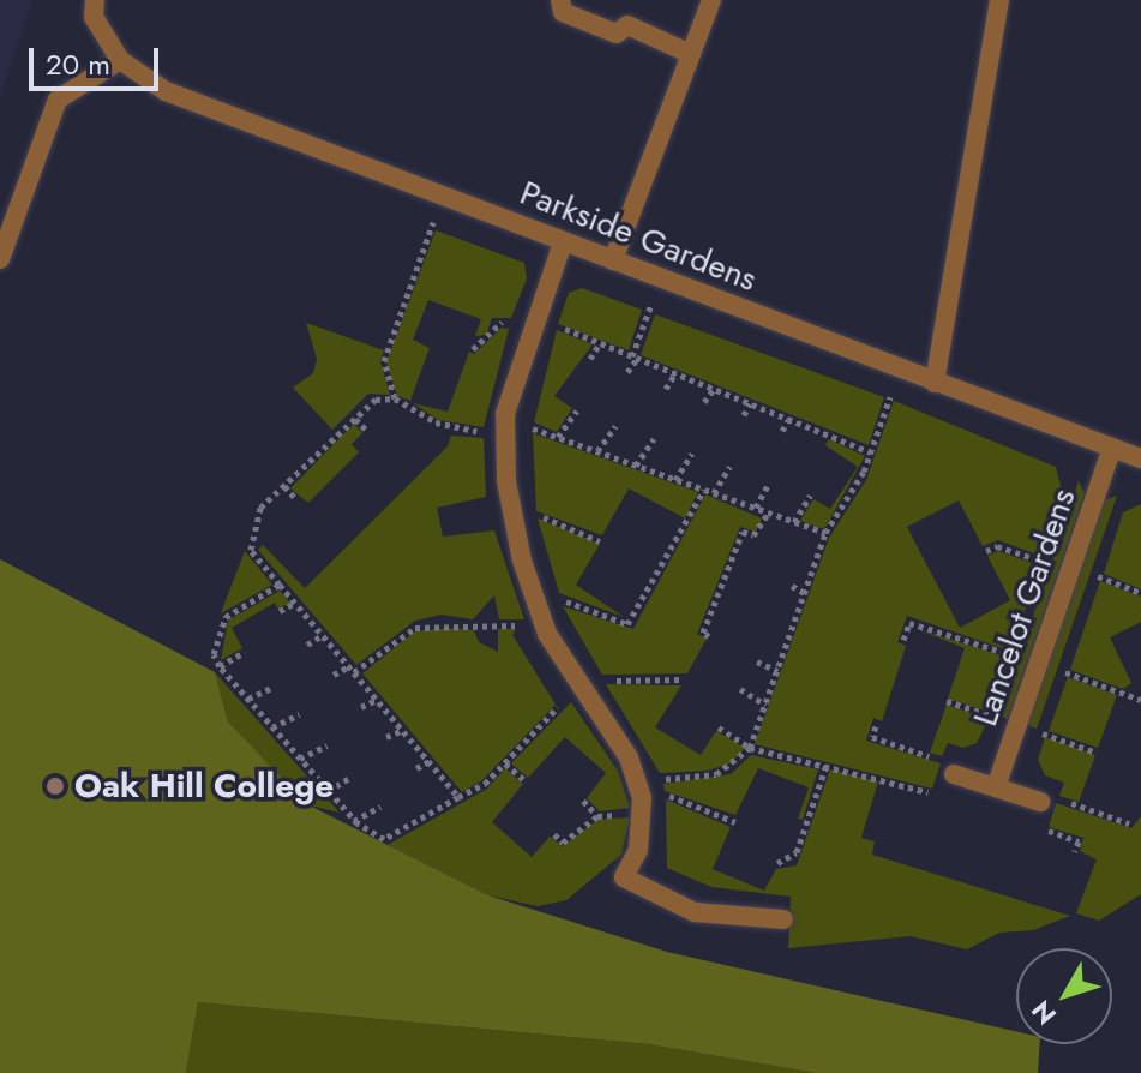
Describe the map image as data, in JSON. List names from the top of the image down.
{
  "streets": {
    "street": ["Parkside Gardens", "Lancelot Gardens"]
  },
  "crossings": [
    ["Parkside Gardens", "Lancelot Gardens"]
  ],
  "places": ["Oak Hill College"],
  "scale_bar": "20 m",
  "north": "bottom left"
}
